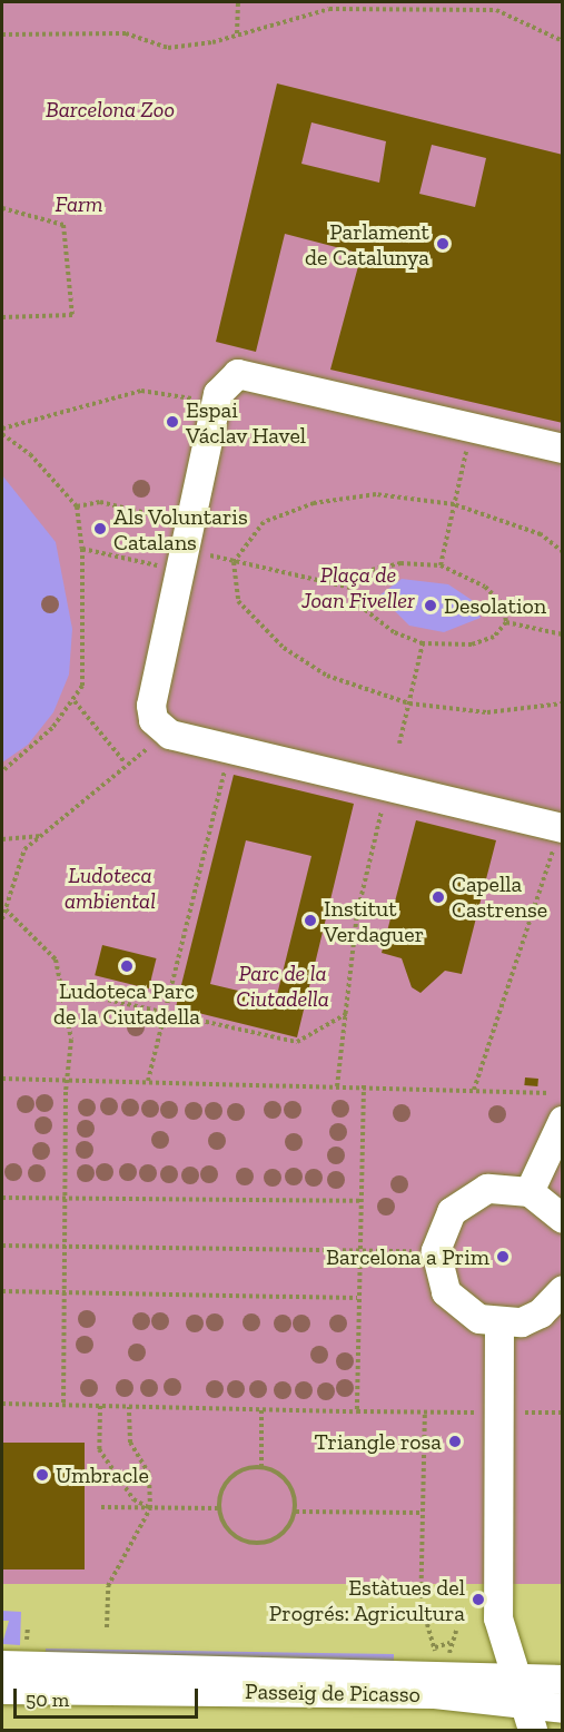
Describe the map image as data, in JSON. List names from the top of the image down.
{
  "streets": {
    "street": ["Passeig de Picasso"]
  },
  "parks": [
    "Barcelona Zoo",
    "Farm",
    "Plaça de Joan Fiveller",
    "Ludoteca ambiental",
    "Parc de la Ciutadella"
  ],
  "places": [
    "Parlament de Catalunya",
    "Espai Václav Havel",
    "Als Voluntaris Catalans",
    "Desolation",
    "Capella Castrense",
    "Institut Verdaguer",
    "Ludoteca Parc de la Ciutadella",
    "Barcelona a Prim",
    "Triangle rosa",
    "Umbracle",
    "Estàtues del Progrés: Agricultura"
  ],
  "scale_bar": "50 m"
}
